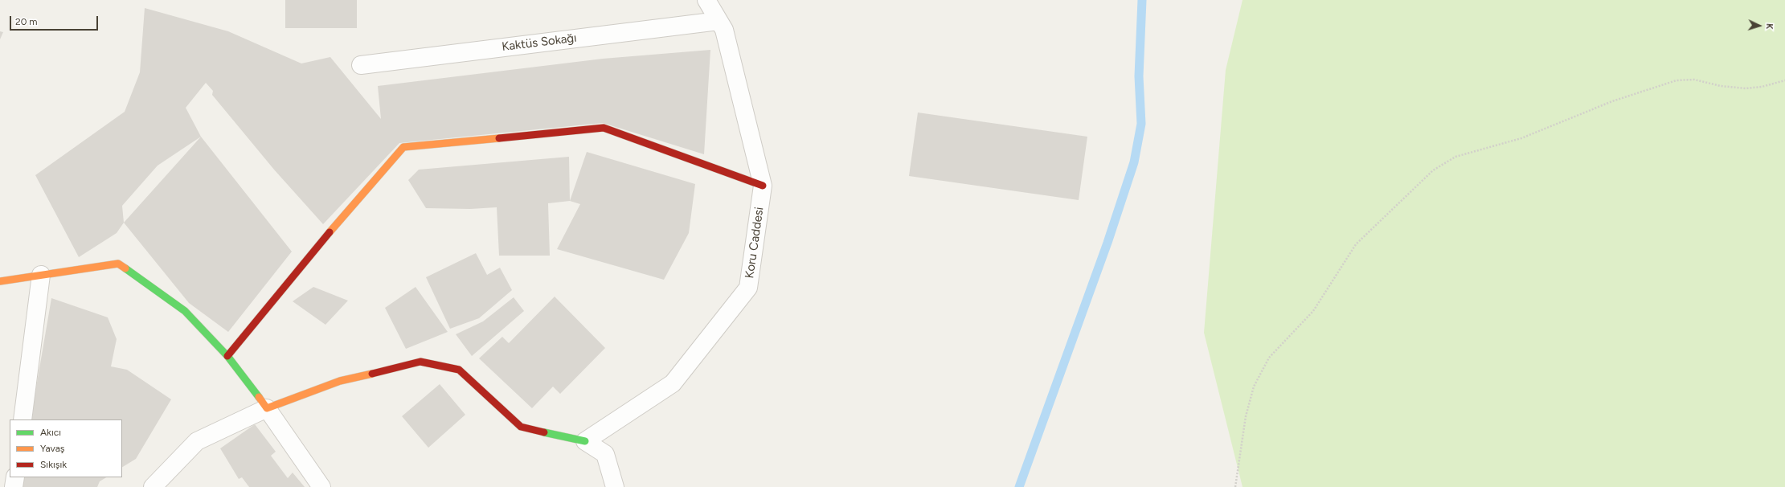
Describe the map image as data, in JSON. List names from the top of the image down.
{
  "streets": {
    "street": ["Kaktüs Sokağı", "Koru Caddesi"]
  },
  "crossings": [
    ["Kaktüs Sokağı", "Koru Caddesi"]
  ],
  "legend": ["Akıcı", "Yavaş", "Sıkışık"],
  "scale_bar": "20 m",
  "north": "right"
}
